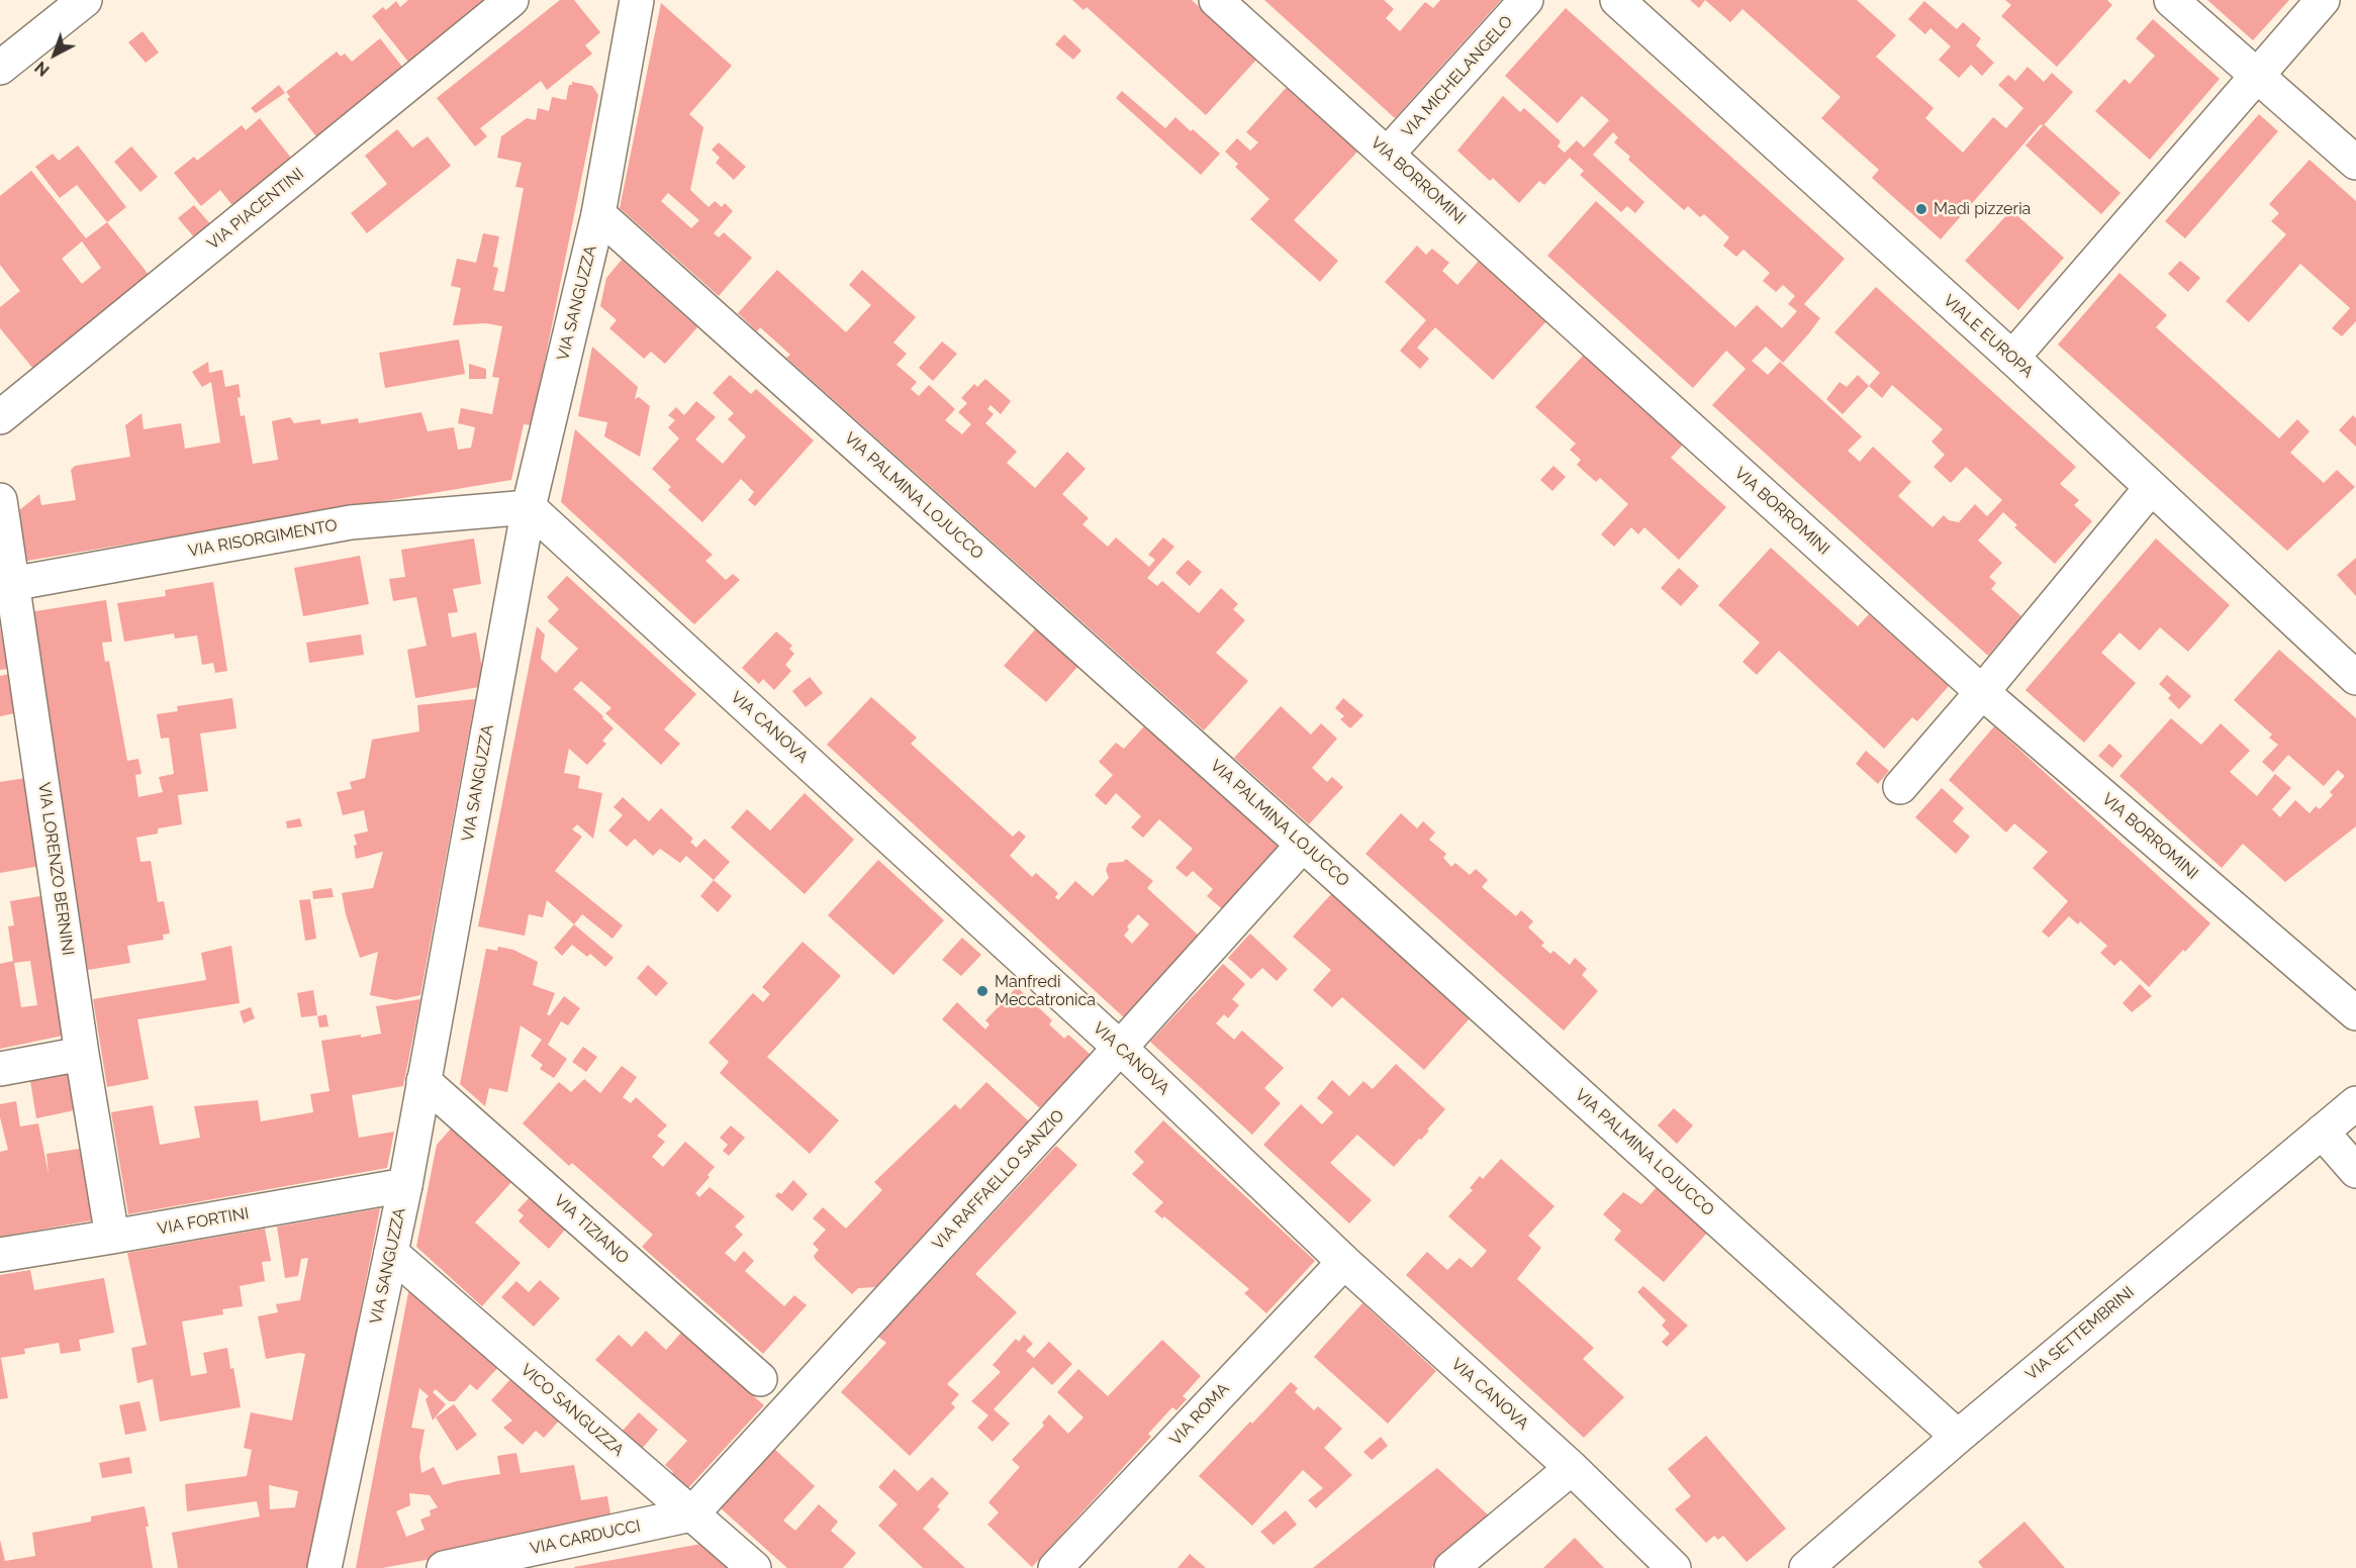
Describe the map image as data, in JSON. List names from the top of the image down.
{
  "streets": {
    "street": [
      "VIA MICHELANGELO",
      "VIA BORROMINI",
      "VIA PIACENTINI",
      "VIA SANGUZZA",
      "VIALE EUROPA",
      "VIA PALMINA LOJUCCO",
      "VIA RISORGIMENTO",
      "VIA CANOVA",
      "VIA LORENZO BERNINI",
      "VIA RAFFAELLO SANZIO",
      "VIA FORTINI",
      "VIA TIZIANO",
      "VIA SETTEMBRINI",
      "VICO SANGUZZA",
      "VIA ROMA",
      "VIA CARDUCCI"
    ]
  },
  "crossings": [
    ["VIA MICHELANGELO", "VIA BORROMINI"],
    ["VIA SANGUZZA", "VIA PALMINA LOJUCCO"],
    ["VIA SANGUZZA", "VIA RISORGIMENTO"],
    ["VIA SANGUZZA", "VIA CANOVA"],
    ["VIA SANGUZZA", "VIA FORTINI"],
    ["VIA SANGUZZA", "VIA TIZIANO"],
    ["VIA SANGUZZA", "VICO SANGUZZA"],
    ["VIA PALMINA LOJUCCO", "VIA RAFFAELLO SANZIO"],
    ["VIA PALMINA LOJUCCO", "VIA SETTEMBRINI"],
    ["VIA RISORGIMENTO", "VIA CANOVA"],
    ["VIA RISORGIMENTO", "VIA LORENZO BERNINI"],
    ["VIA CANOVA", "VIA RAFFAELLO SANZIO"],
    ["VIA CANOVA", "VIA ROMA"],
    ["VIA LORENZO BERNINI", "VIA FORTINI"],
    ["VIA RAFFAELLO SANZIO", "VICO SANGUZZA"],
    ["VIA RAFFAELLO SANZIO", "VIA CARDUCCI"],
    ["VICO SANGUZZA", "VIA CARDUCCI"]
  ],
  "places": ["Madì pizzeria", "Manfredi Meccatronica"],
  "north": "bottom left"
}
